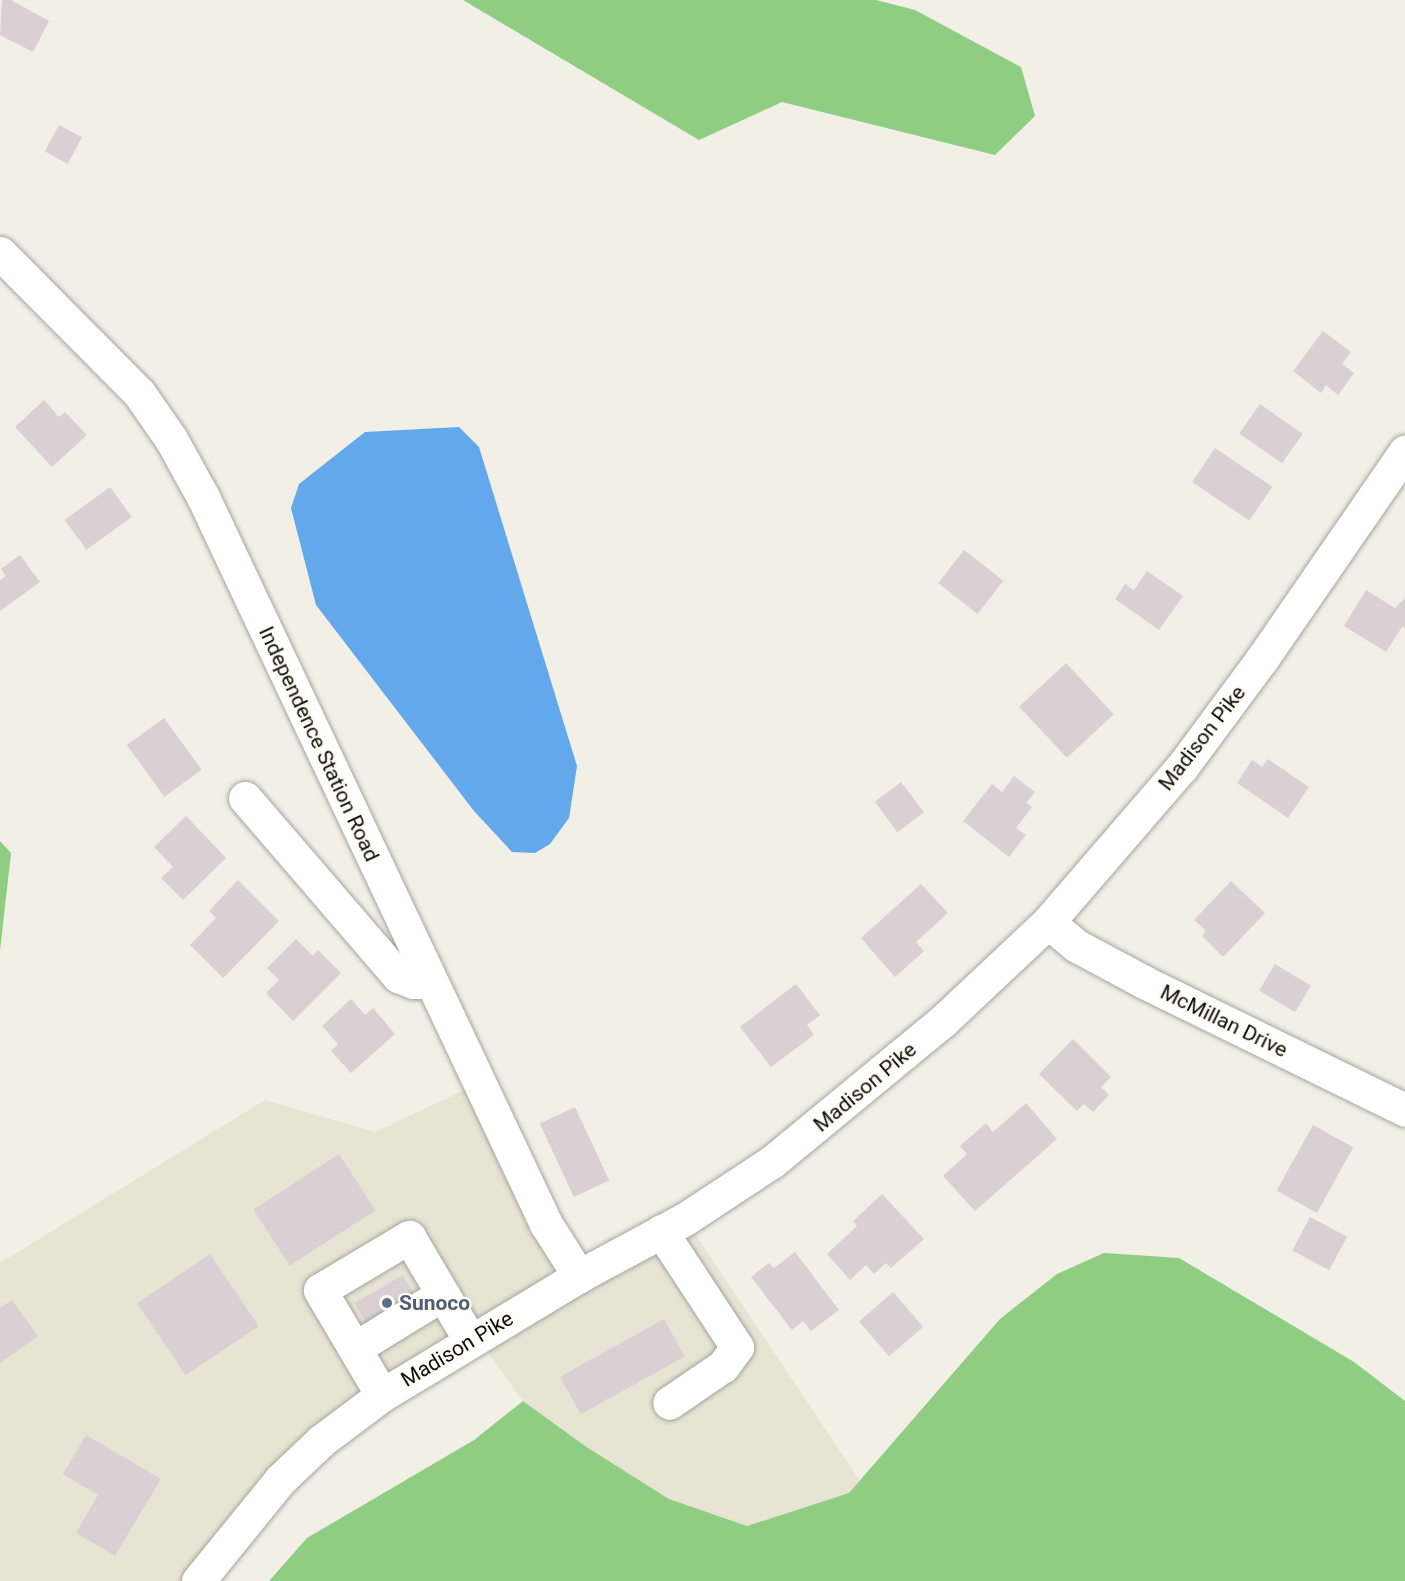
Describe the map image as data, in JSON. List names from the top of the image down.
{
  "streets": {
    "main road": ["Madison Pike", "Independence Station Road", "McMillan Drive"]
  },
  "crossings": [
    ["Madison Pike", "Independence Station Road"],
    ["Madison Pike", "McMillan Drive"]
  ],
  "places": ["Sunoco"]
}
